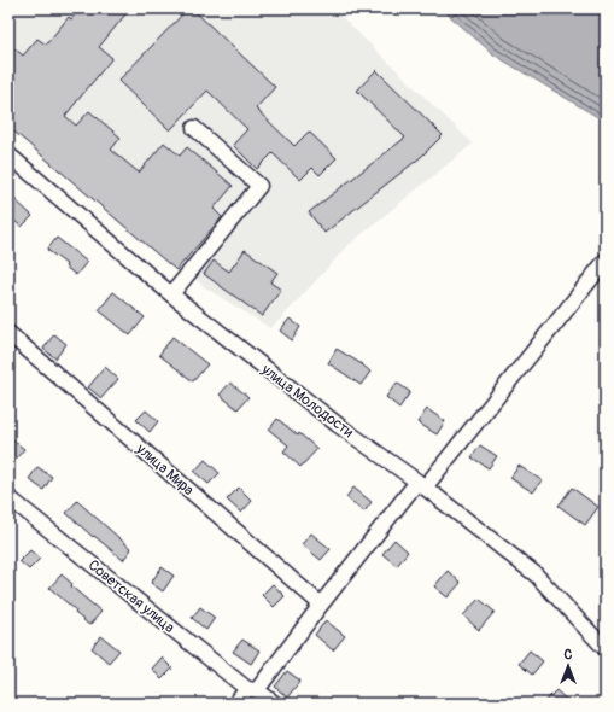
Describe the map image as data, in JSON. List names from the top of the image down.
{
  "streets": {
    "street": ["улица Молодости", "улица Мира", "Советская улица"]
  },
  "north": "top"
}
